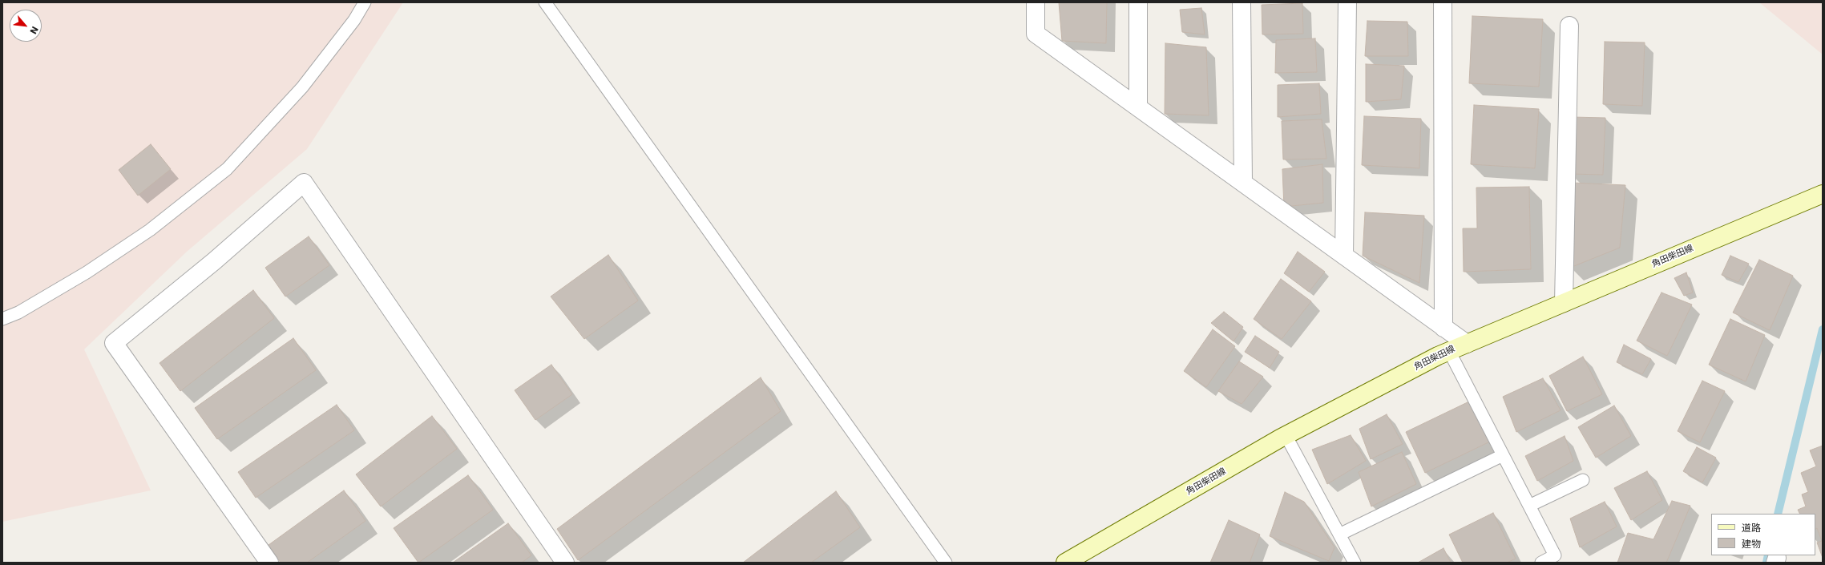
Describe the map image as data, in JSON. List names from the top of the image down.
{
  "streets": {
    "main road": ["角田柴田線"]
  },
  "legend": ["道路", "建物"],
  "north": "bottom right"
}
